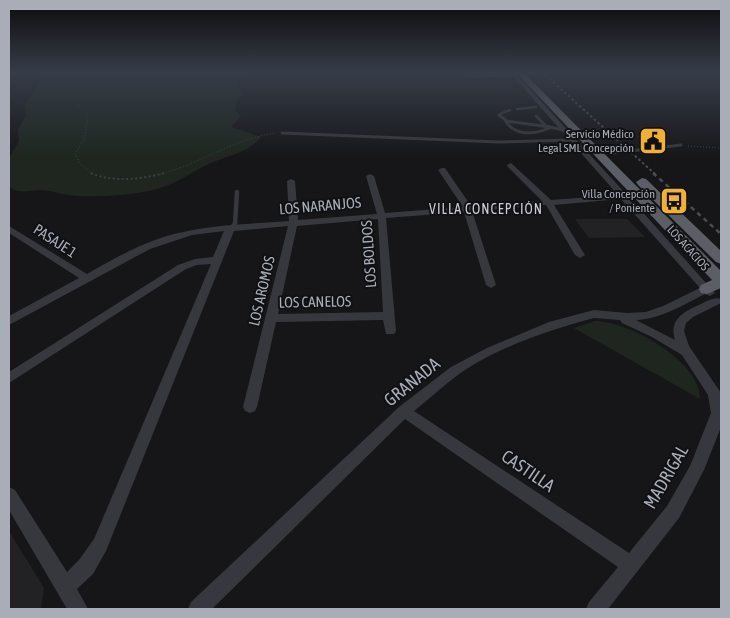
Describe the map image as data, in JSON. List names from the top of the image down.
{
  "streets": {
    "street": [
      "LOS NARANJOS",
      "PASAJE 1",
      "LOS ACACIOS",
      "LOS BOLDOS",
      "LOS AROMOS",
      "LOS CANELOS",
      "GRANADA",
      "CASTILLA",
      "MADRIGAL"
    ]
  },
  "crossings": [
    ["LOS NARANJOS", "PASAJE 1"],
    ["LOS NARANJOS", "LOS ACACIOS"],
    ["LOS NARANJOS", "LOS BOLDOS"],
    ["LOS NARANJOS", "LOS AROMOS"],
    ["LOS ACACIOS", "GRANADA"],
    ["LOS ACACIOS", "MADRIGAL"],
    ["LOS BOLDOS", "LOS CANELOS"],
    ["LOS AROMOS", "LOS CANELOS"],
    ["GRANADA", "CASTILLA"],
    ["GRANADA", "MADRIGAL"],
    ["CASTILLA", "MADRIGAL"]
  ],
  "districts": ["VILLA CONCEPCIÓN"],
  "places": {
    "public building": ["Servicio Médico Legal SML Concepción"],
    "bus stop": ["Villa Concepción / Poniente"]
  }
}
